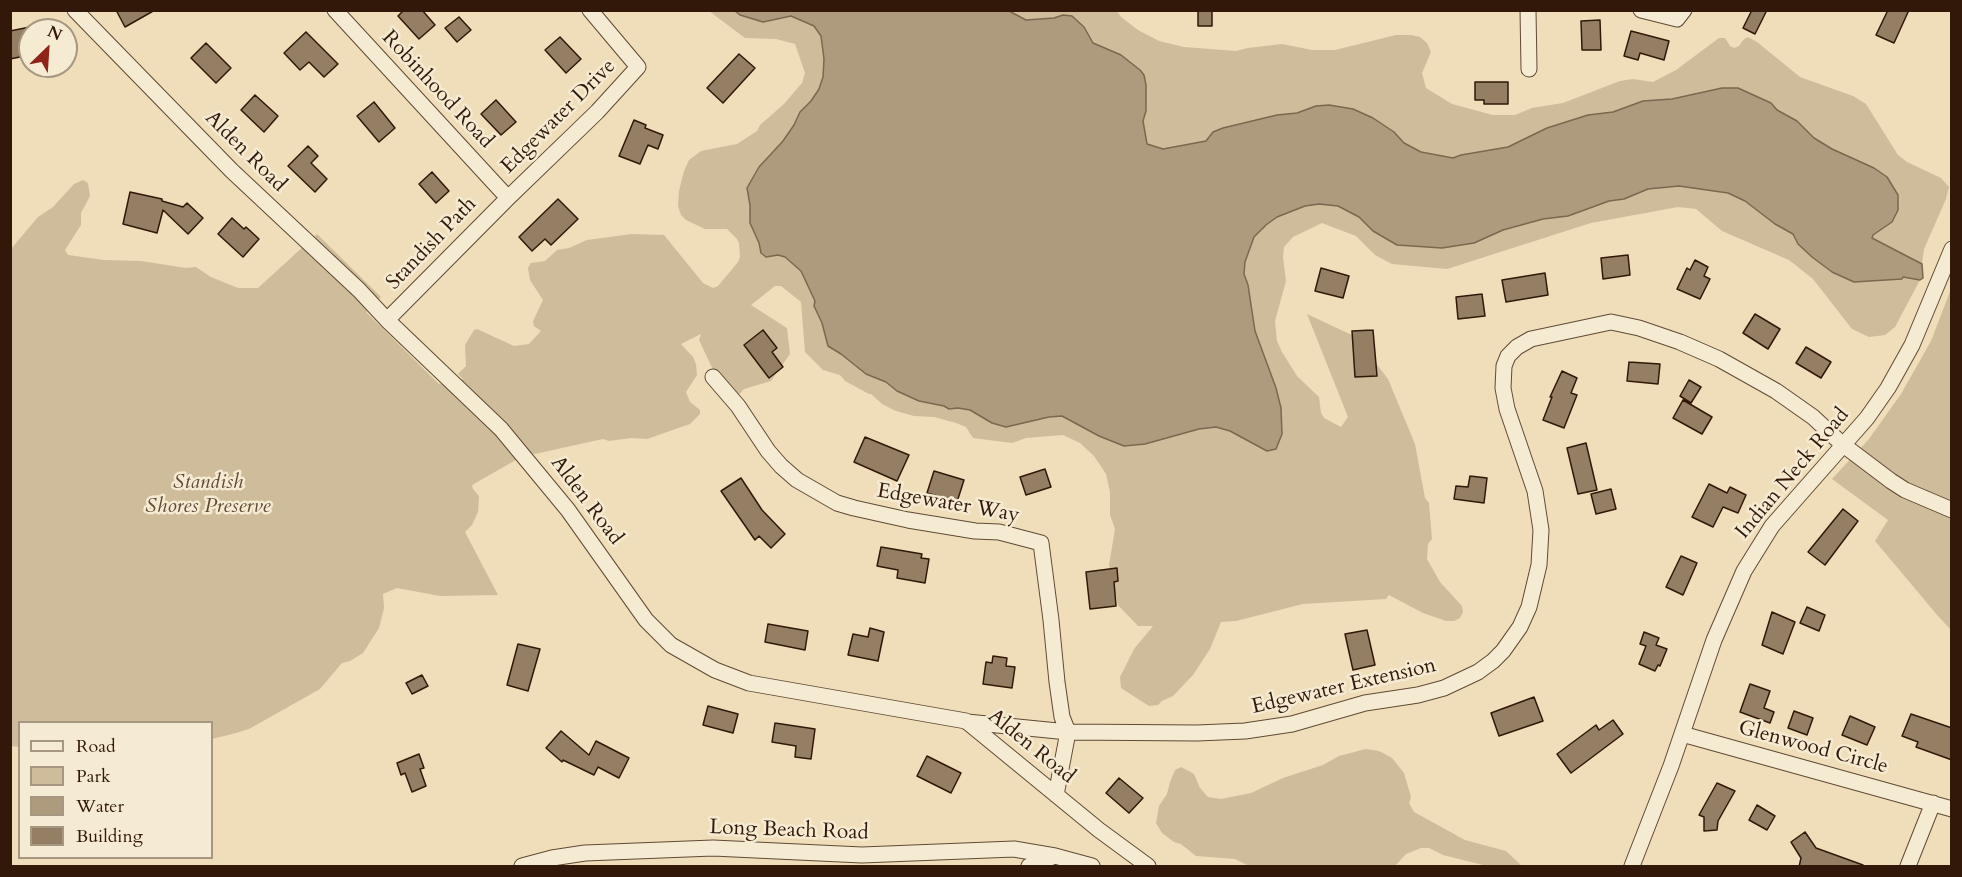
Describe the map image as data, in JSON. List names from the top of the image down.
{
  "streets": {
    "street": [
      "Robinhood Road",
      "Edgewater Drive",
      "Alden Road",
      "Standish Path",
      "Indian Neck Road",
      "Edgewater Way",
      "Edgewater Extension",
      "Glenwood Circle",
      "Long Beach Road"
    ]
  },
  "crossings": [
    ["Robinhood Road", "Edgewater Drive"],
    ["Robinhood Road", "Standish Path"],
    ["Edgewater Drive", "Standish Path"],
    ["Alden Road", "Standish Path"],
    ["Alden Road", "Edgewater Extension"],
    ["Indian Neck Road", "Edgewater Extension"],
    ["Indian Neck Road", "Glenwood Circle"],
    ["Edgewater Way", "Edgewater Extension"]
  ],
  "parks": ["Standish Shores Preserve"],
  "legend": [
    "Road",
    "Park",
    "Water",
    "Building"
  ],
  "north": "top right"
}
